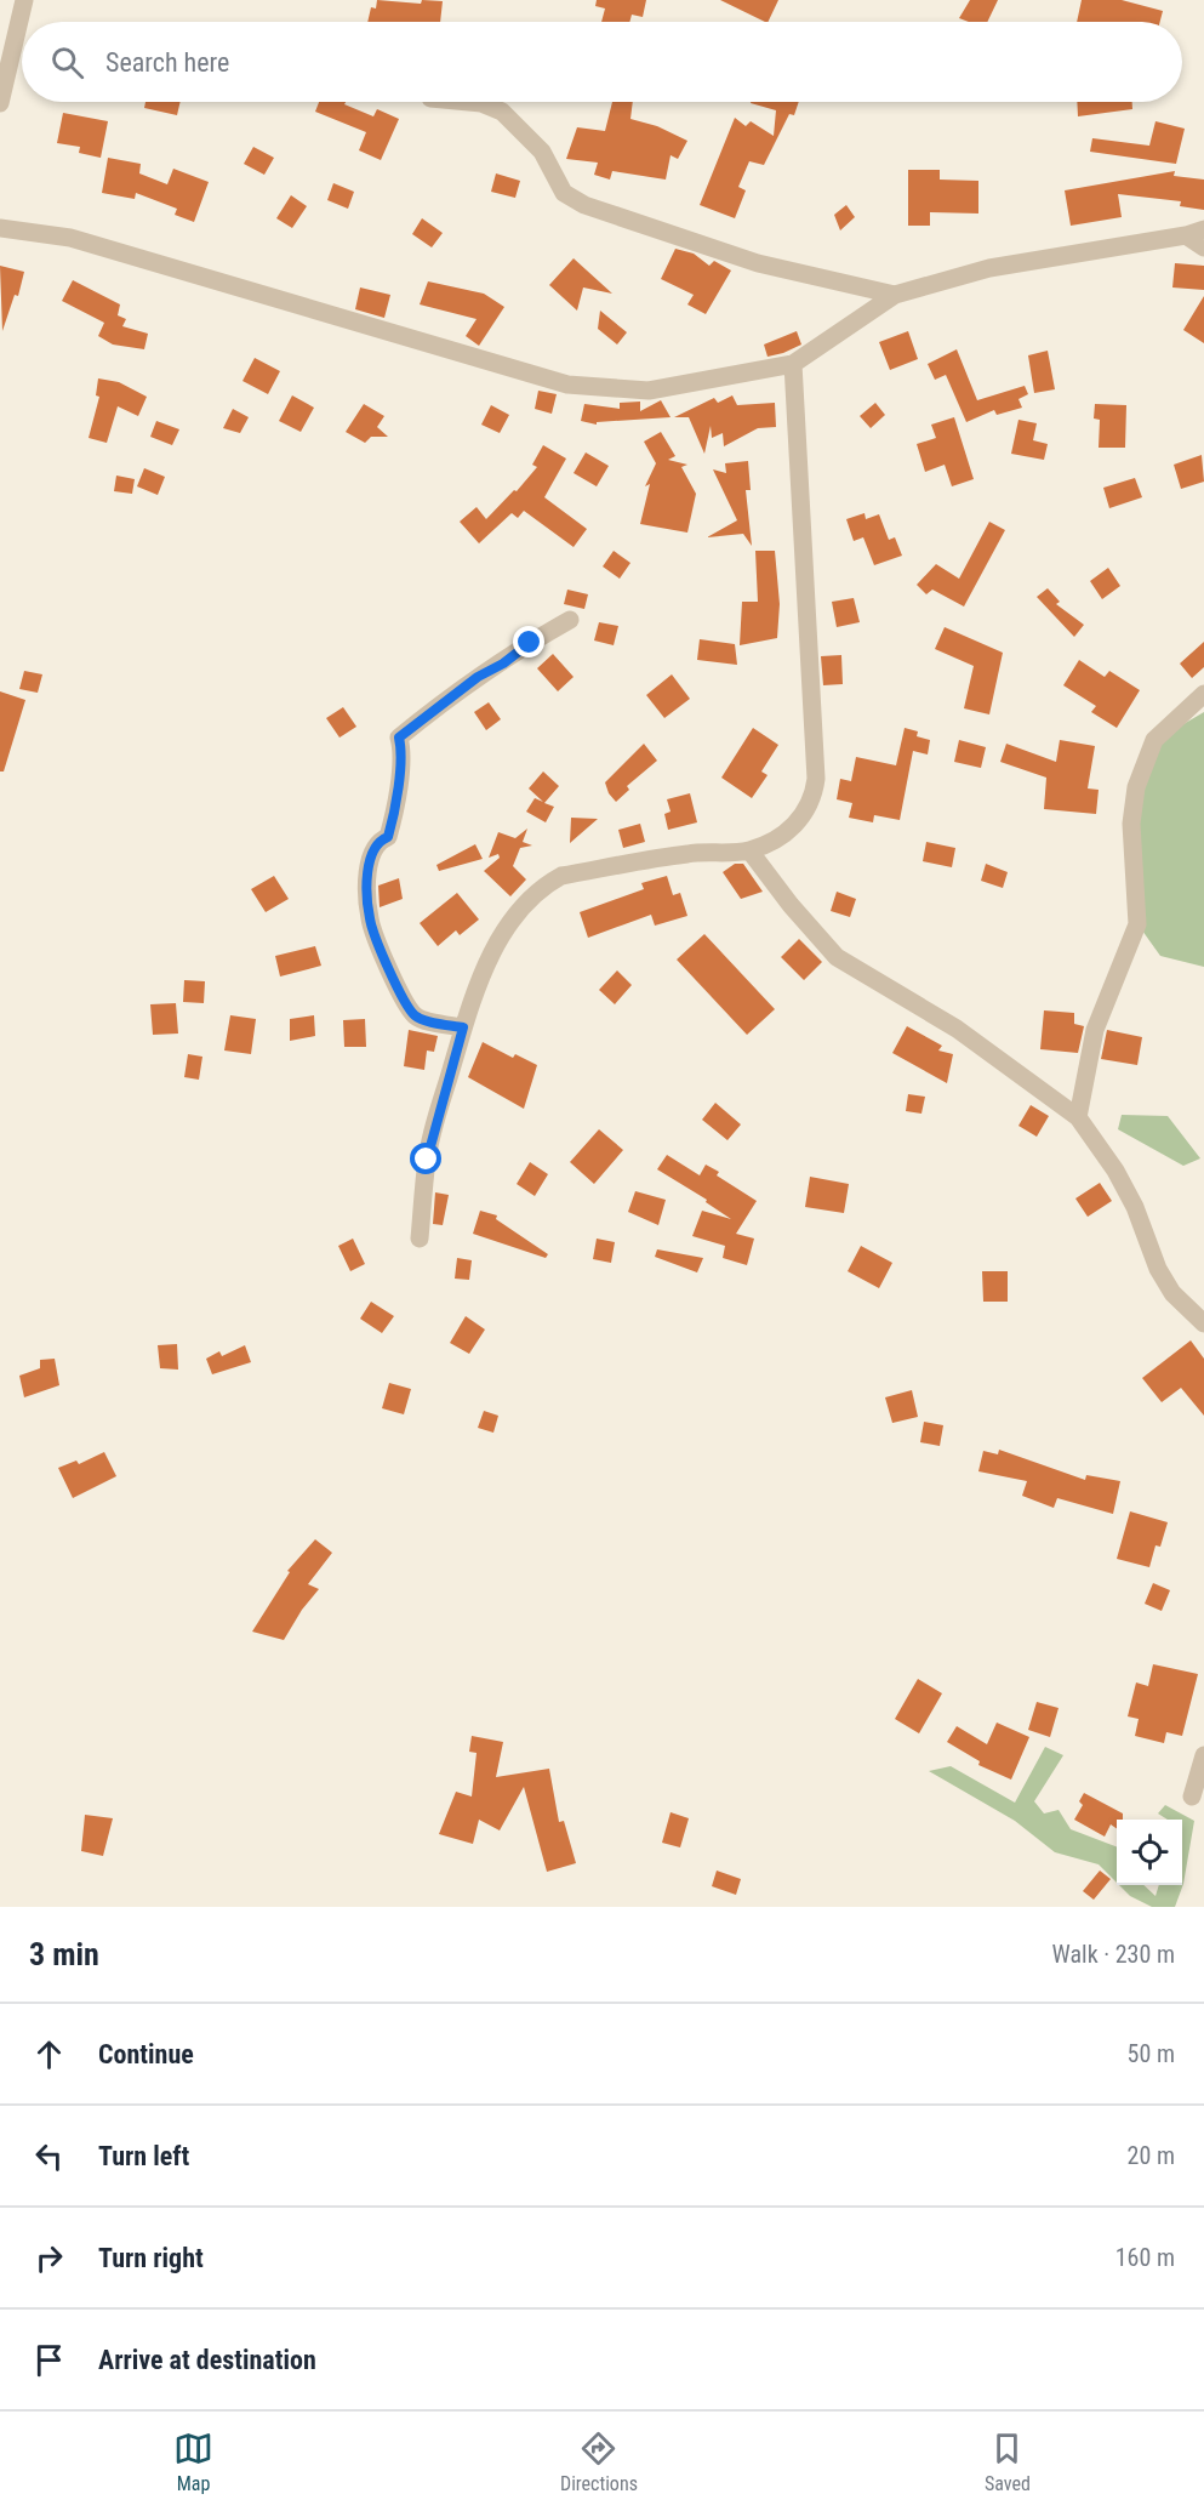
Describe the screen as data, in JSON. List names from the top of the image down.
{
  "page": {
    "search": "Search here",
    "heading": ["3 min", "Walk · 230 m"],
    "list": [
      ["Continue", "50 m"],
      ["Turn left", "20 m"],
      ["Turn right", "160 m"],
      "Arrive at destination"
    ],
    "nav": ["Map", "Directions", "Saved"]
  }
}
